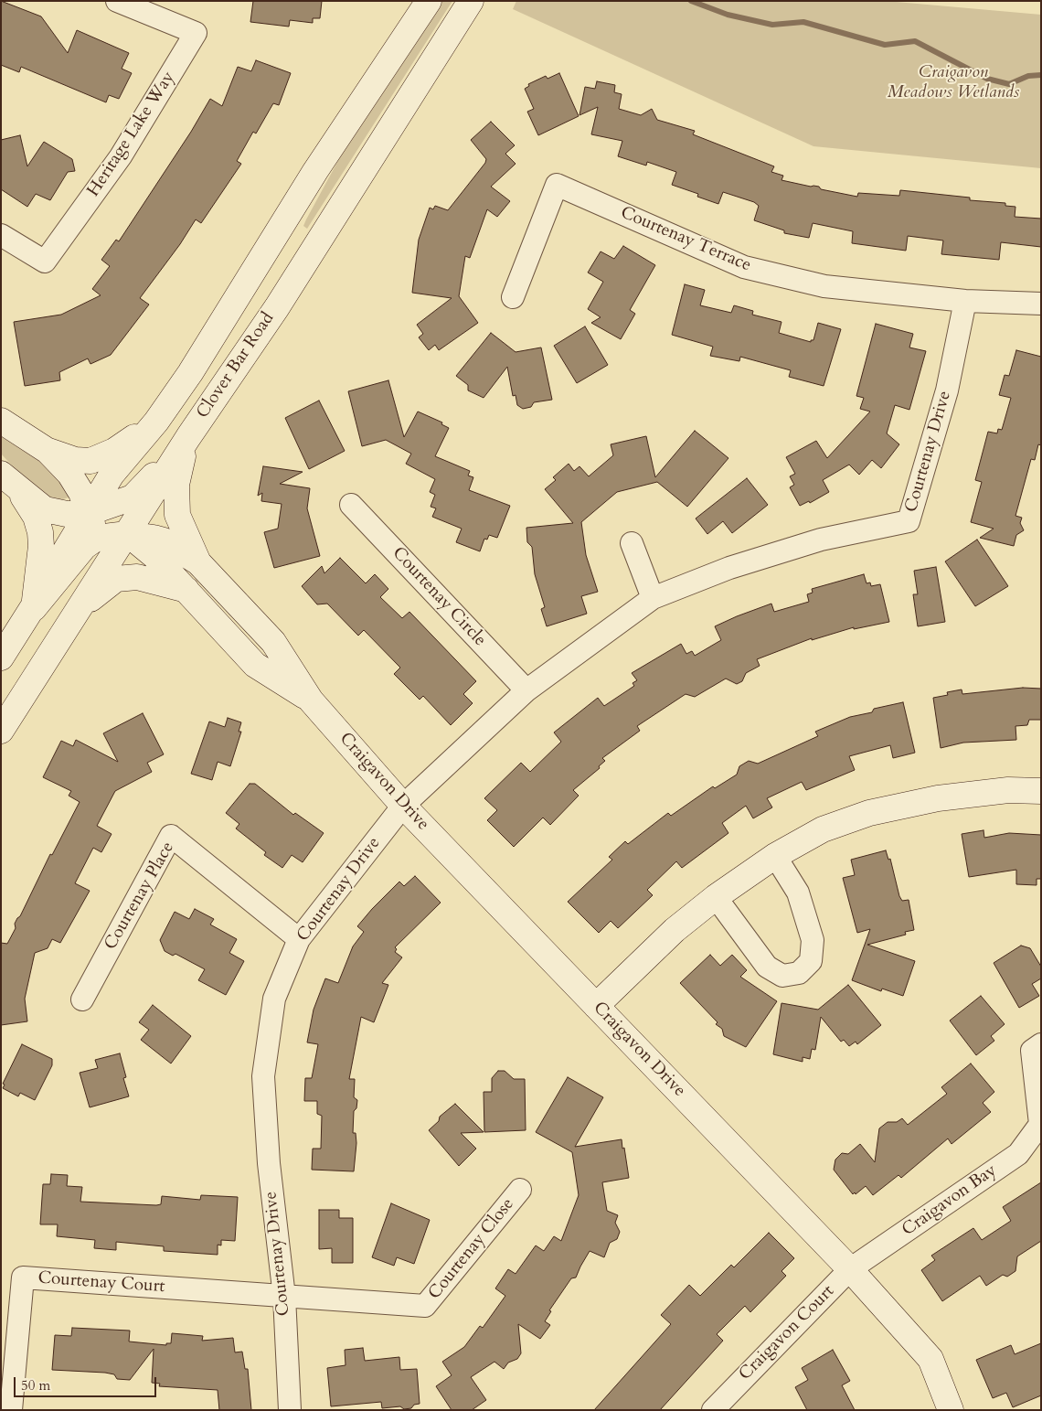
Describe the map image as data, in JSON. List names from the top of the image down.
{
  "streets": {
    "main road": ["Clover Bar Road", "Craigavon Drive"],
    "street": [
      "Heritage Lake Way",
      "Courtenay Terrace",
      "Courtenay Drive",
      "Courtenay Circle",
      "Courtenay Place",
      "Craigavon Bay",
      "Courtenay Close",
      "Courtenay Court",
      "Craigavon Court"
    ]
  },
  "crossings": [
    ["Courtenay Terrace", "Courtenay Drive"],
    ["Clover Bar Road", "Craigavon Drive"],
    ["Courtenay Drive", "Courtenay Circle"],
    ["Courtenay Drive", "Craigavon Drive"],
    ["Courtenay Drive", "Courtenay Place"],
    ["Courtenay Drive", "Courtenay Close"],
    ["Courtenay Drive", "Courtenay Court"],
    ["Craigavon Drive", "Craigavon Bay"],
    ["Craigavon Drive", "Craigavon Court"],
    ["Craigavon Bay", "Craigavon Court"],
    ["Courtenay Close", "Courtenay Court"]
  ],
  "parks": ["Craigavon Meadows Wetlands"],
  "scale_bar": "50 m"
}
